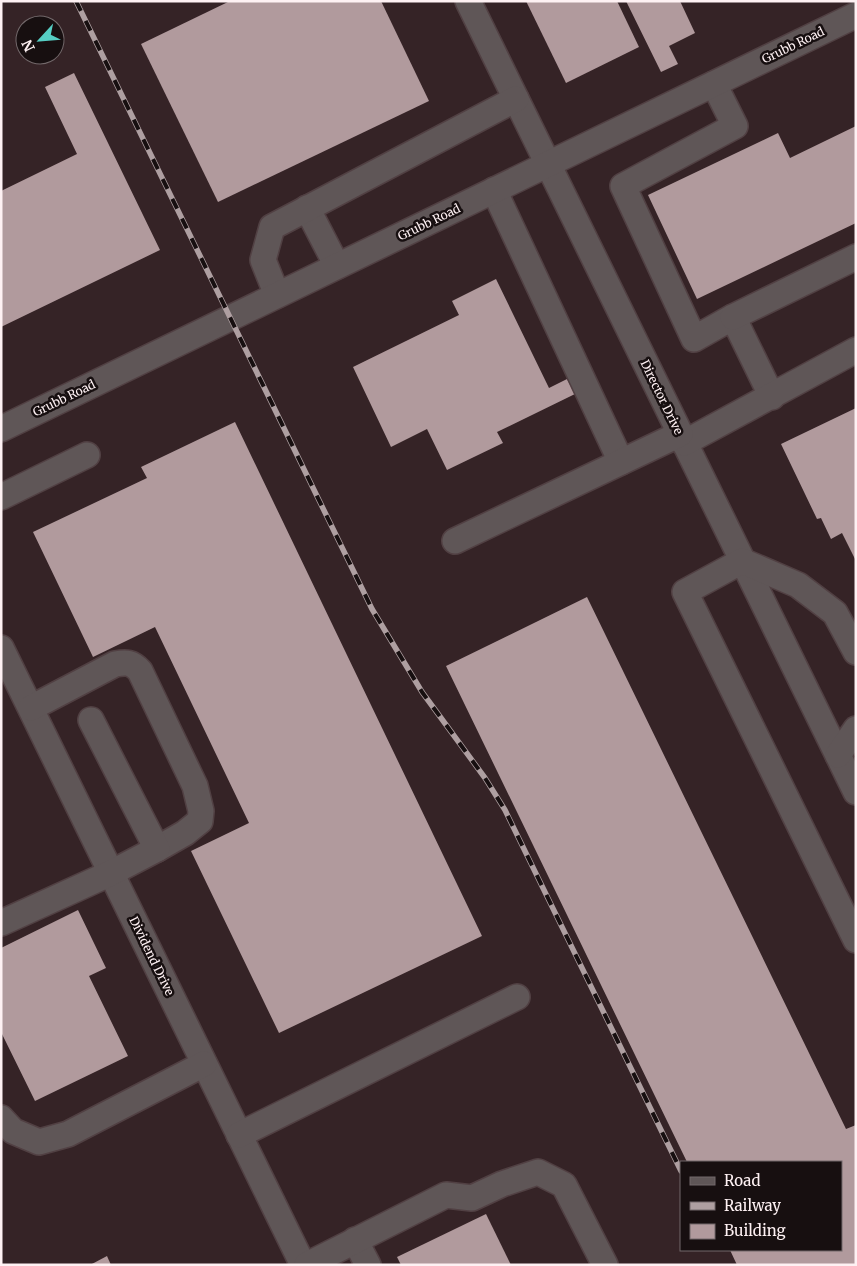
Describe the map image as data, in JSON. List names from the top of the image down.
{
  "streets": {
    "street": ["Grubb Road", "Director Drive", "Dividend Drive"]
  },
  "crossings": [
    ["Grubb Road", "Director Drive"]
  ],
  "legend": ["Road", "Railway", "Building"],
  "north": "bottom left"
}
